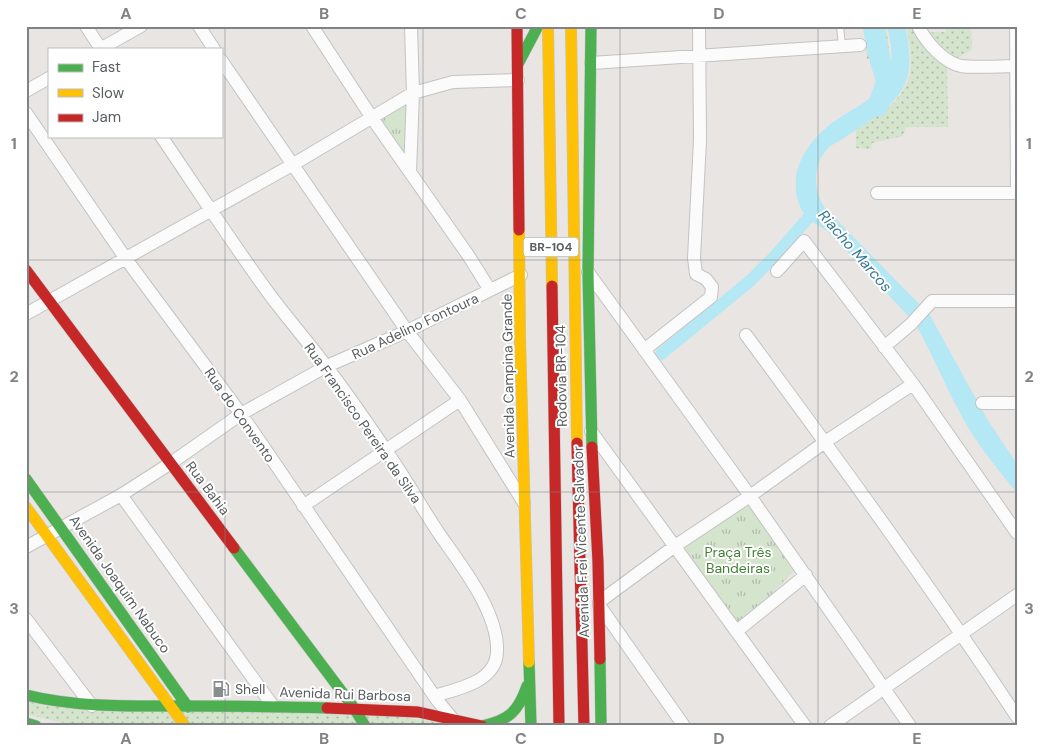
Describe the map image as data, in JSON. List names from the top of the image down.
{
  "streets": {
    "main road": [
      "BR-104",
      "Avenida Campina Grande",
      "Rodovia BR-104",
      "Rua Bahia",
      "Avenida Frei Vicente Salvador",
      "Avenida Joaquim Nabuco",
      "Avenida Rui Barbosa"
    ],
    "street": ["Rua Adelino Fontoura", "Rua do Convento", "Rua Francisco Pereira da Silva"]
  },
  "crossings": [
    ["Rua Adelino Fontoura", "Avenida Campina Grande"],
    ["Rua Adelino Fontoura", "Rua do Convento"],
    ["Rua Adelino Fontoura", "Rua Francisco Pereira da Silva"],
    ["Rua Adelino Fontoura", "Rua Bahia"],
    ["Rua Adelino Fontoura", "Avenida Joaquim Nabuco"],
    ["Rua do Convento", "Rua Francisco Pereira da Silva"],
    ["Rua do Convento", "Avenida Rui Barbosa"],
    ["Rua Bahia", "Avenida Rui Barbosa"],
    ["Avenida Joaquim Nabuco", "Avenida Rui Barbosa"]
  ],
  "water": ["Riacho Marcos"],
  "parks": ["Praça Três Bandeiras"],
  "places": {
    "fuel station": ["Shell"]
  },
  "legend": ["Fast", "Slow", "Jam"],
  "grid": {
    "columns": [
      "A",
      "B",
      "C",
      "D",
      "E"
    ],
    "rows": ["1", "2", "3"]
  }
}
